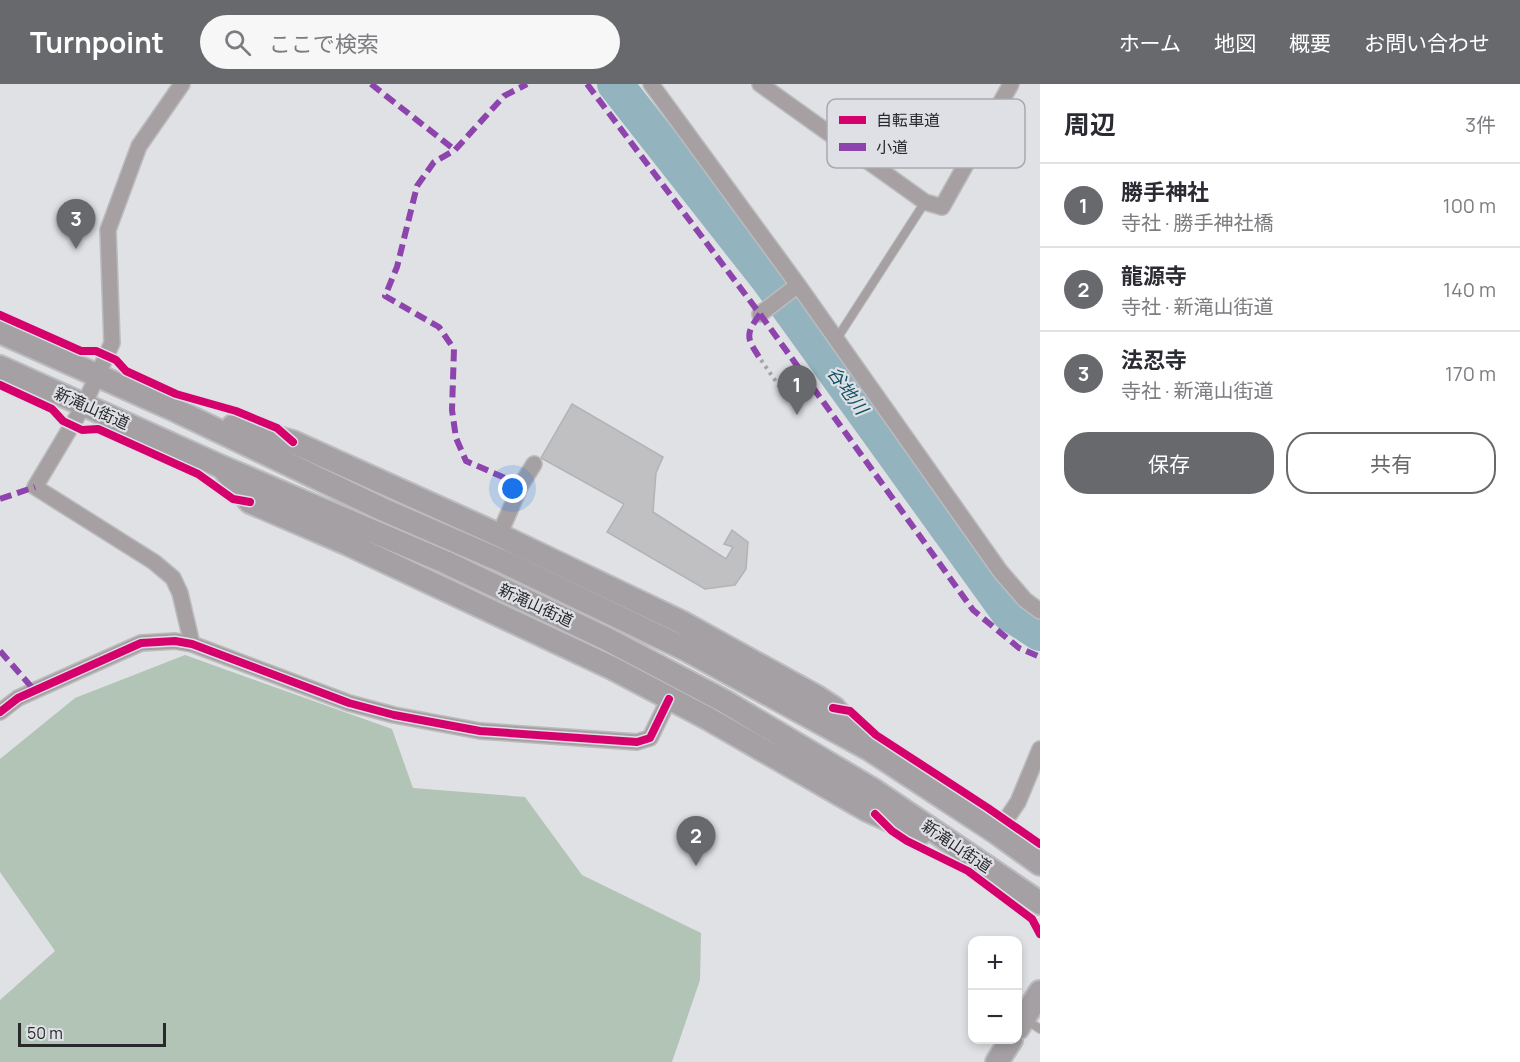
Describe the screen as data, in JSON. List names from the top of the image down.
{
  "streets": {
    "main road": ["新滝山街道"]
  },
  "water": ["谷地川"],
  "legend": ["自転車道", "小道"],
  "scale_bar": "50 m",
  "page": {
    "header": "Turnpoint",
    "search": "ここで検索",
    "nav": [
      "ホーム",
      "地図",
      "概要",
      "お問い合わせ"
    ],
    "heading": ["周辺", "3件"],
    "list": [
      {
        "mark": "1",
        "name": "勝手神社",
        "note": "寺社 · 勝手神社橋",
        "value": "100 m"
      },
      {
        "mark": "2",
        "name": "龍源寺",
        "note": "寺社 · 新滝山街道",
        "value": "140 m"
      },
      {
        "mark": "3",
        "name": "法忍寺",
        "note": "寺社 · 新滝山街道",
        "value": "170 m"
      }
    ],
    "pins": ["3", "1", "2"],
    "buttons": ["保存", "共有"],
    "map_buttons": ["+", "−"],
    "scale": "50 m"
  }
}
